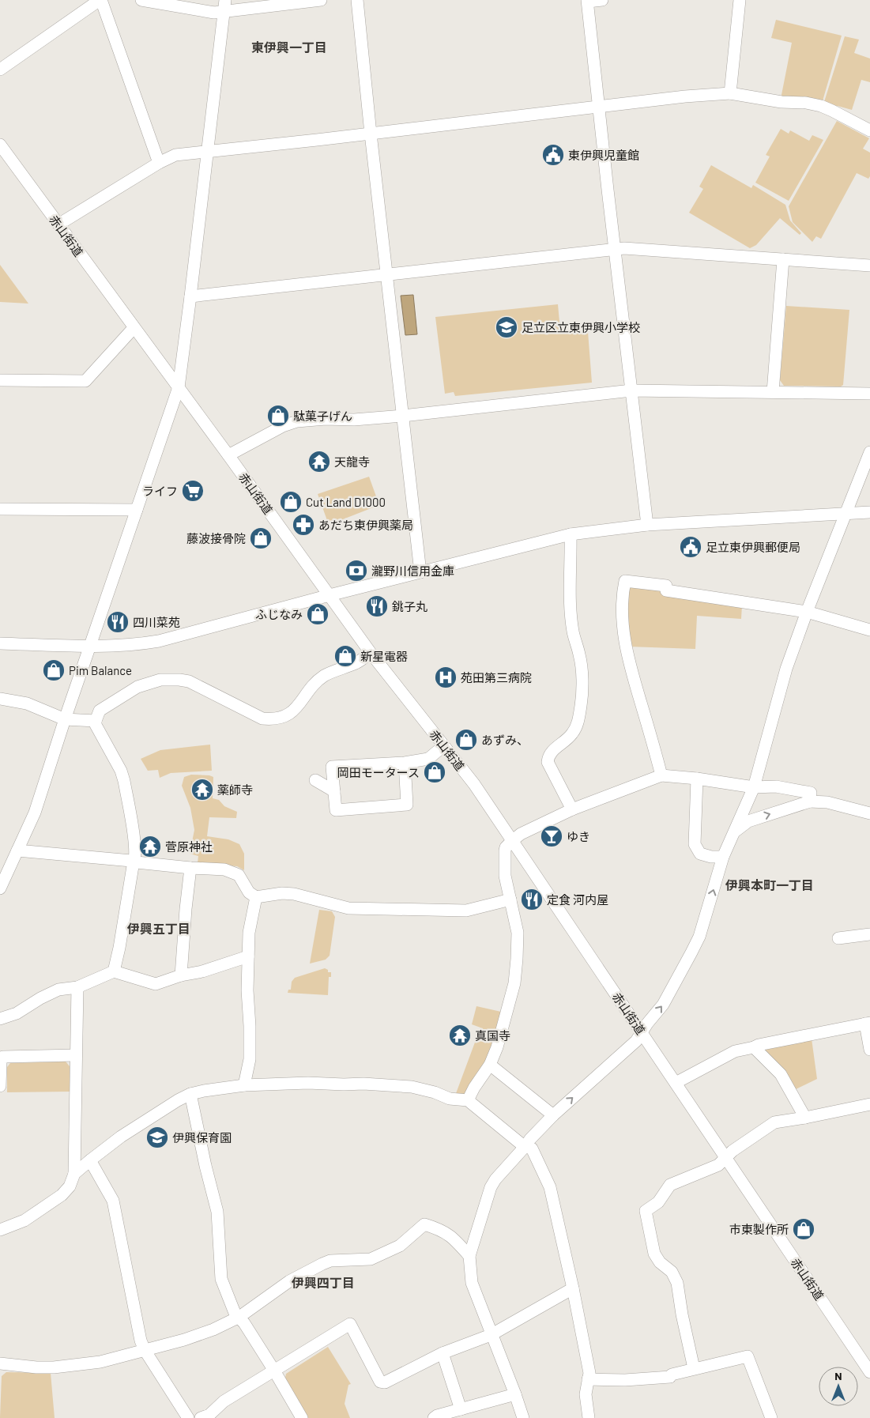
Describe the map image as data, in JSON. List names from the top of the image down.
{
  "streets": {
    "street": ["赤山街道"]
  },
  "districts": [
    "東伊興一丁目",
    "伊興本町一丁目",
    "伊興五丁目",
    "伊興四丁目"
  ],
  "places": {
    "public building": ["東伊興児童館", "足立東伊興郵便局"],
    "school or university": ["足立区立東伊興小学校", "伊興保育園"],
    "shop": [
      "駄菓子げん",
      "Cut Land D1000",
      "藤波接骨院",
      "ふじなみ",
      "新星電器",
      "Pim Balance",
      "あずみ、",
      "岡田モータース",
      "市東製作所"
    ],
    "temple": [
      "天龍寺",
      "薬師寺",
      "菅原神社",
      "真国寺"
    ],
    "supermarket": ["ライフ"],
    "pharmacy": ["あだち東伊興薬局"],
    "bank": ["瀧野川信用金庫"],
    "restaurant": ["銚子丸", "四川菜苑", "定食 河内屋"],
    "hospital": ["苑田第三病院"],
    "bar": ["ゆき"]
  },
  "north": "top"
}
